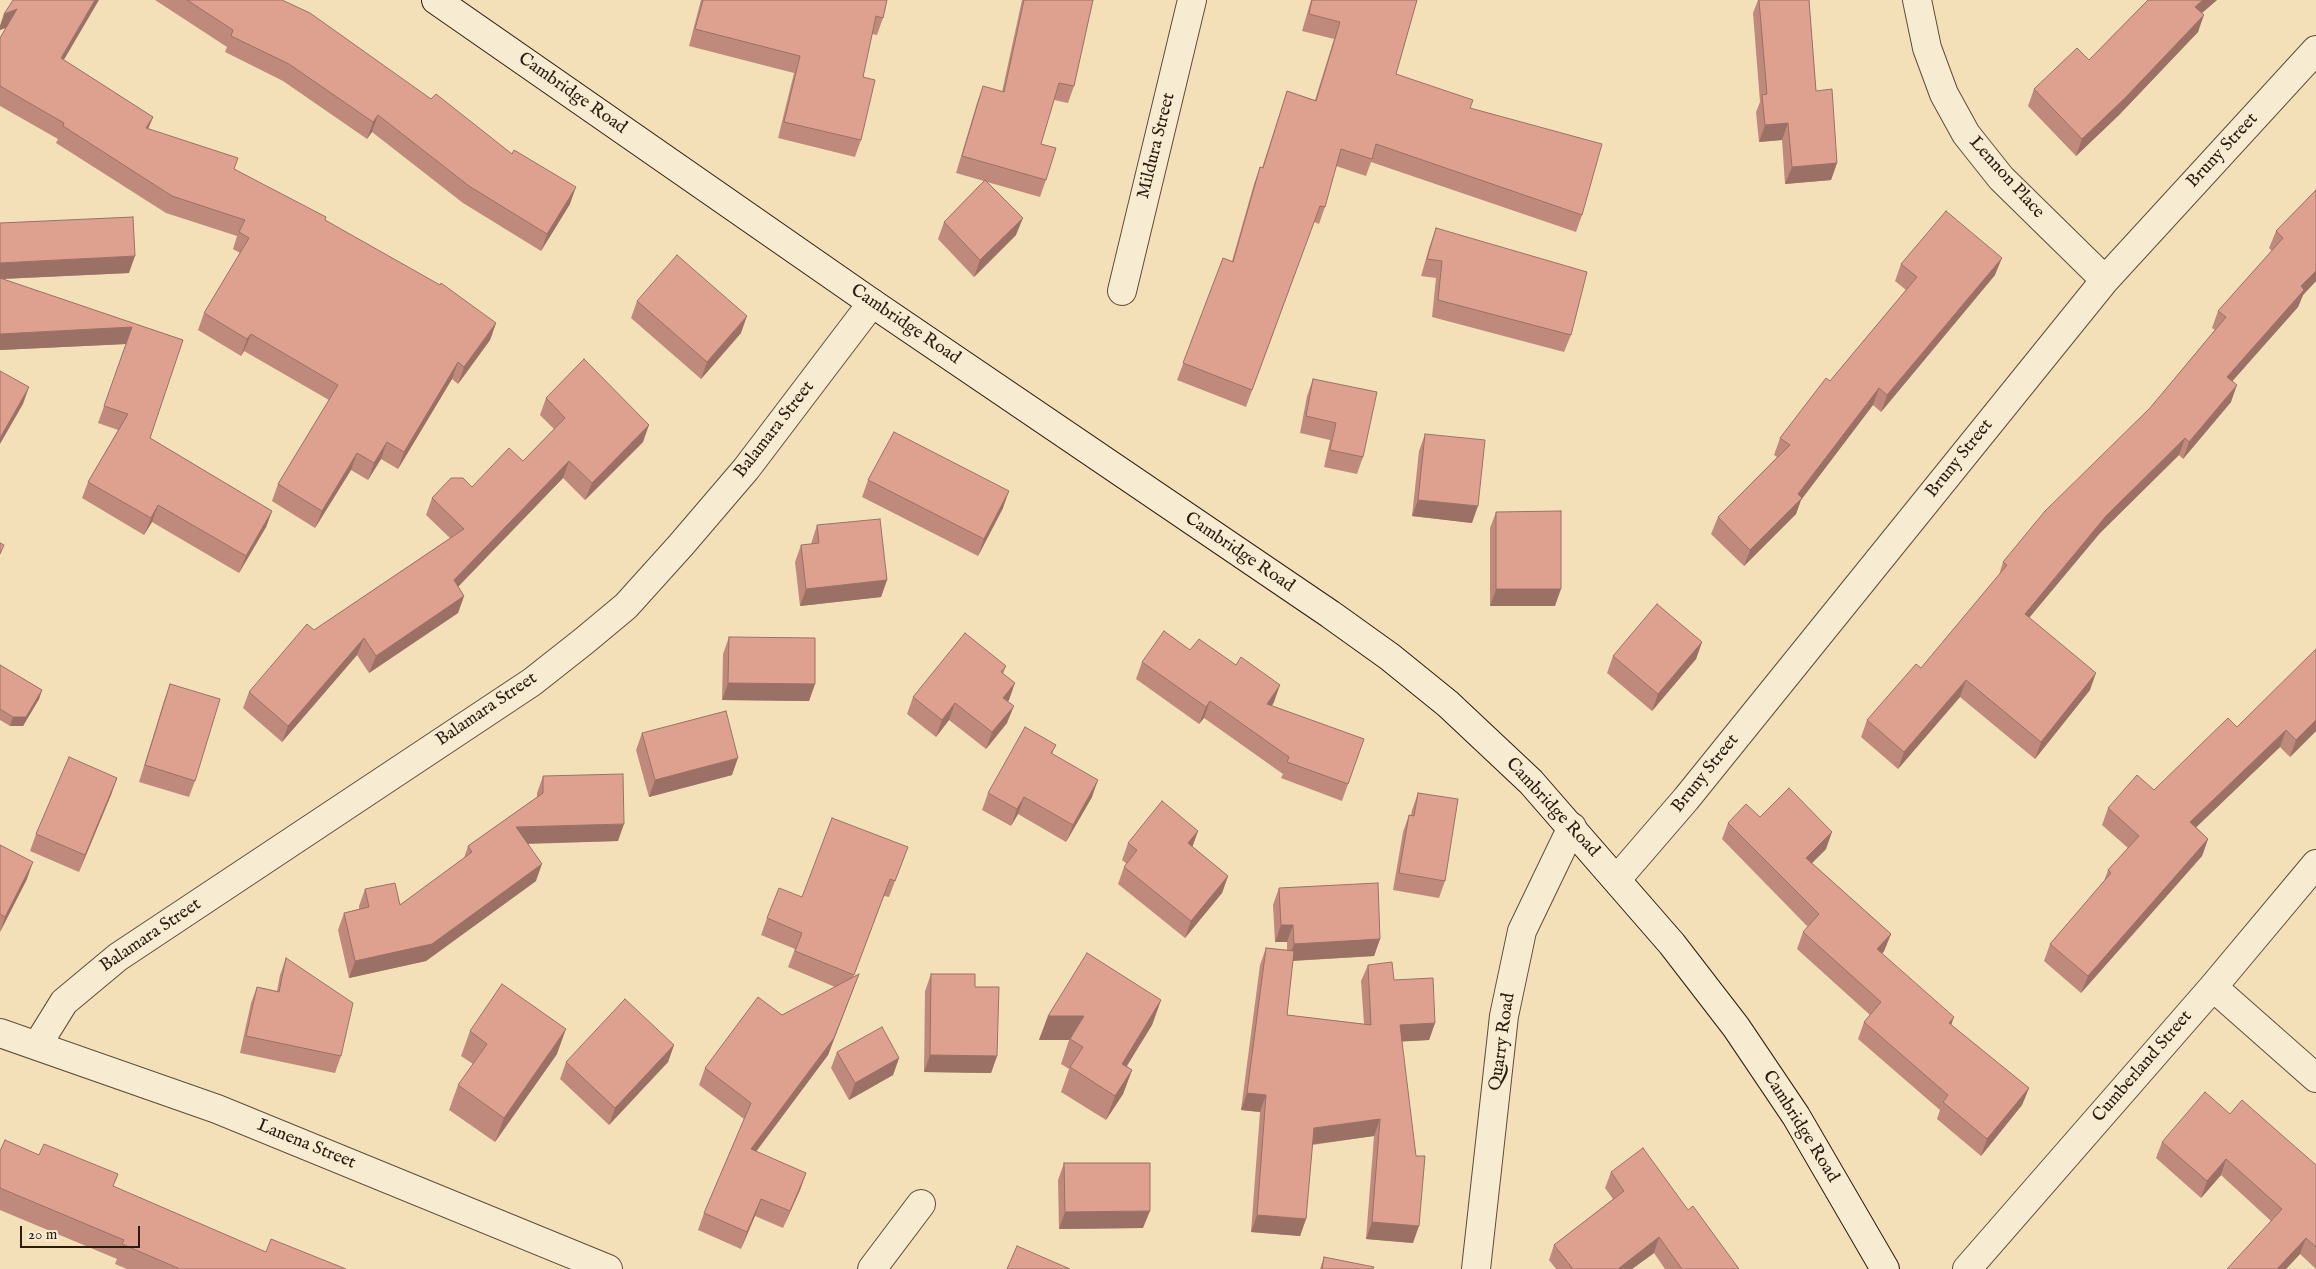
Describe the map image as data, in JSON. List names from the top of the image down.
{
  "streets": {
    "street": [
      "Cambridge Road",
      "Mildura Street",
      "Bruny Street",
      "Lennon Place",
      "Balamara Street",
      "Quarry Road",
      "Cumberland Street",
      "Lanena Street"
    ]
  },
  "crossings": [
    ["Cambridge Road", "Bruny Street"],
    ["Cambridge Road", "Balamara Street"],
    ["Cambridge Road", "Quarry Road"],
    ["Bruny Street", "Lennon Place"],
    ["Balamara Street", "Lanena Street"]
  ],
  "scale_bar": "20 m"
}
